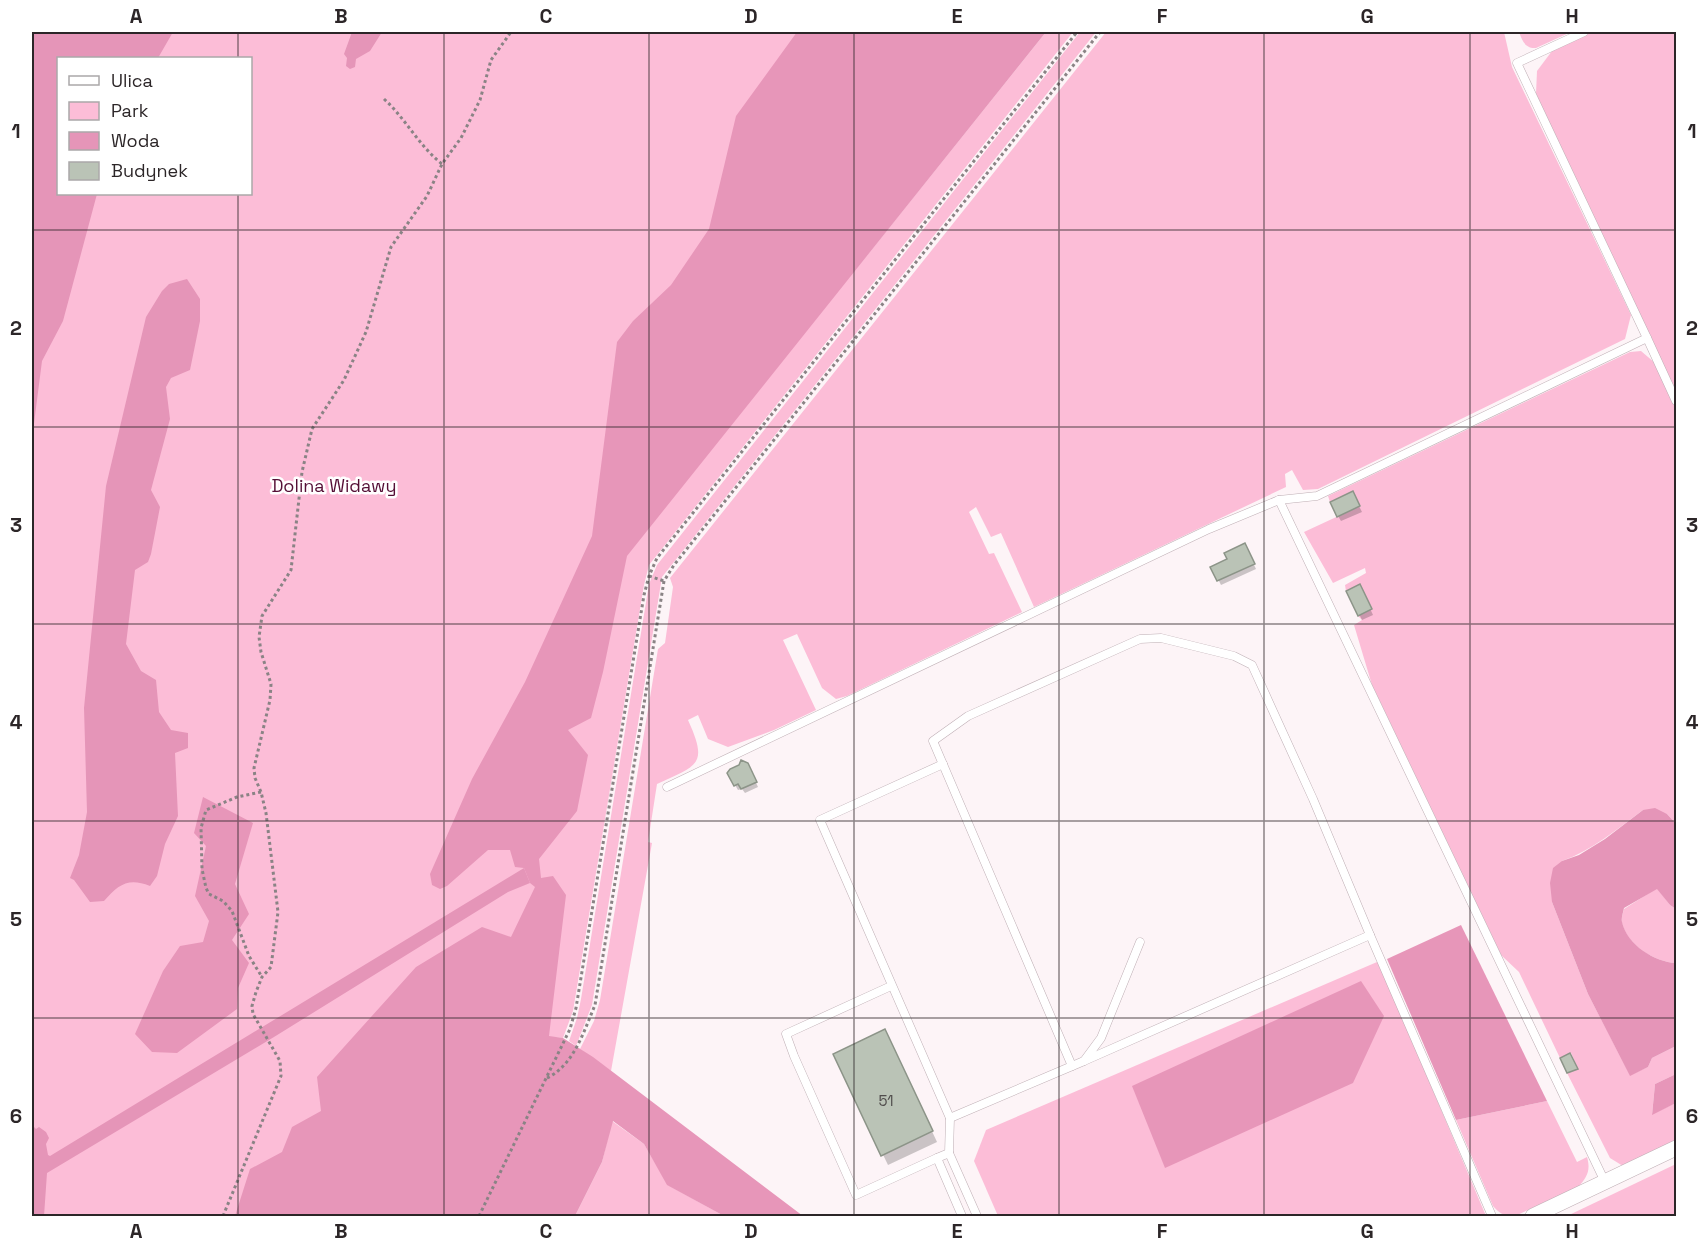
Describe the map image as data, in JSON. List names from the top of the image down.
{
  "parks": ["Dolina Widawy"],
  "house_numbers": ["51"],
  "legend": [
    "Ulica",
    "Park",
    "Woda",
    "Budynek"
  ],
  "grid": {
    "columns": [
      "A",
      "B",
      "C",
      "D",
      "E",
      "F",
      "G",
      "H"
    ],
    "rows": [
      "1",
      "2",
      "3",
      "4",
      "5",
      "6"
    ]
  }
}
